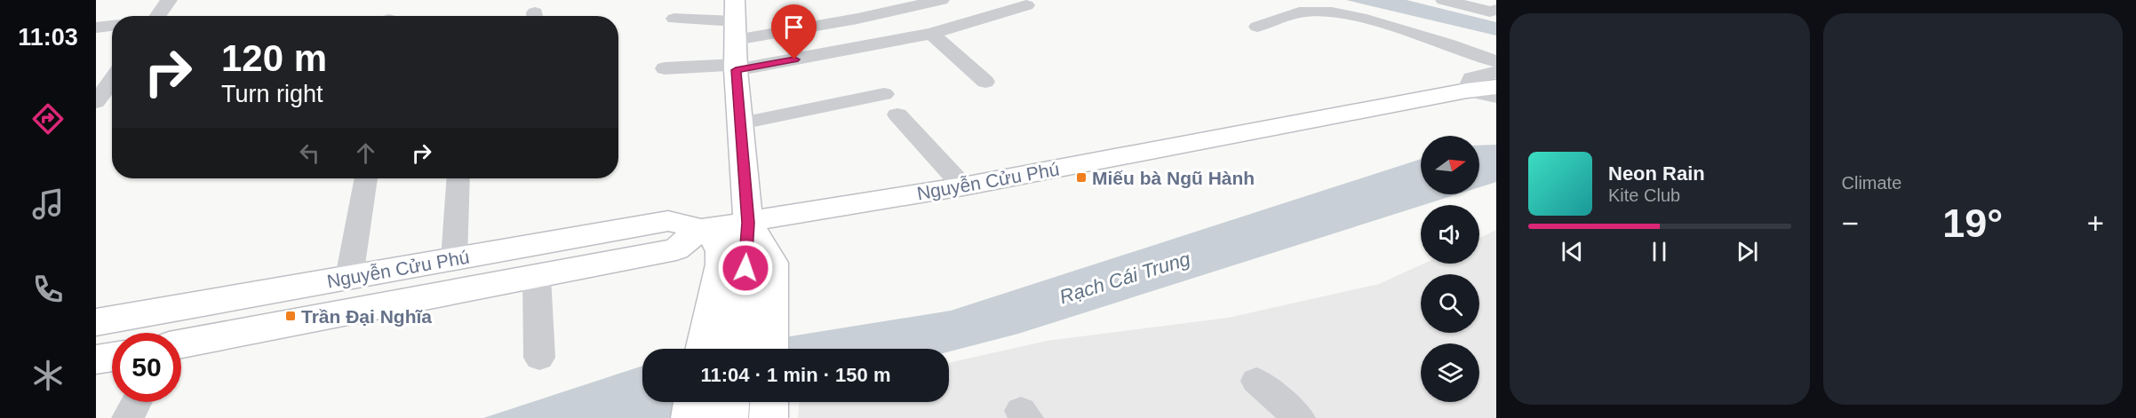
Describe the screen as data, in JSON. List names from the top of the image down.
{
  "streets": {
    "main road": ["Nguyễn Cửu Phú"]
  },
  "water": ["Rạch Cái Trung"],
  "places": {
    "transit": ["Miếu bà Ngũ Hành", "Trần Đại Nghĩa"]
  },
  "north": "right",
  "page": {
    "tabs": "11:03",
    "tile": "Climate",
    "turn": ["120 m", "Turn right"],
    "song": ["Neon Rain", "Kite Club"],
    "heat": ["−", "19°", "+"],
    "limit": "50",
    "trip": "11:04 · 1 min · 150 m"
  }
}
